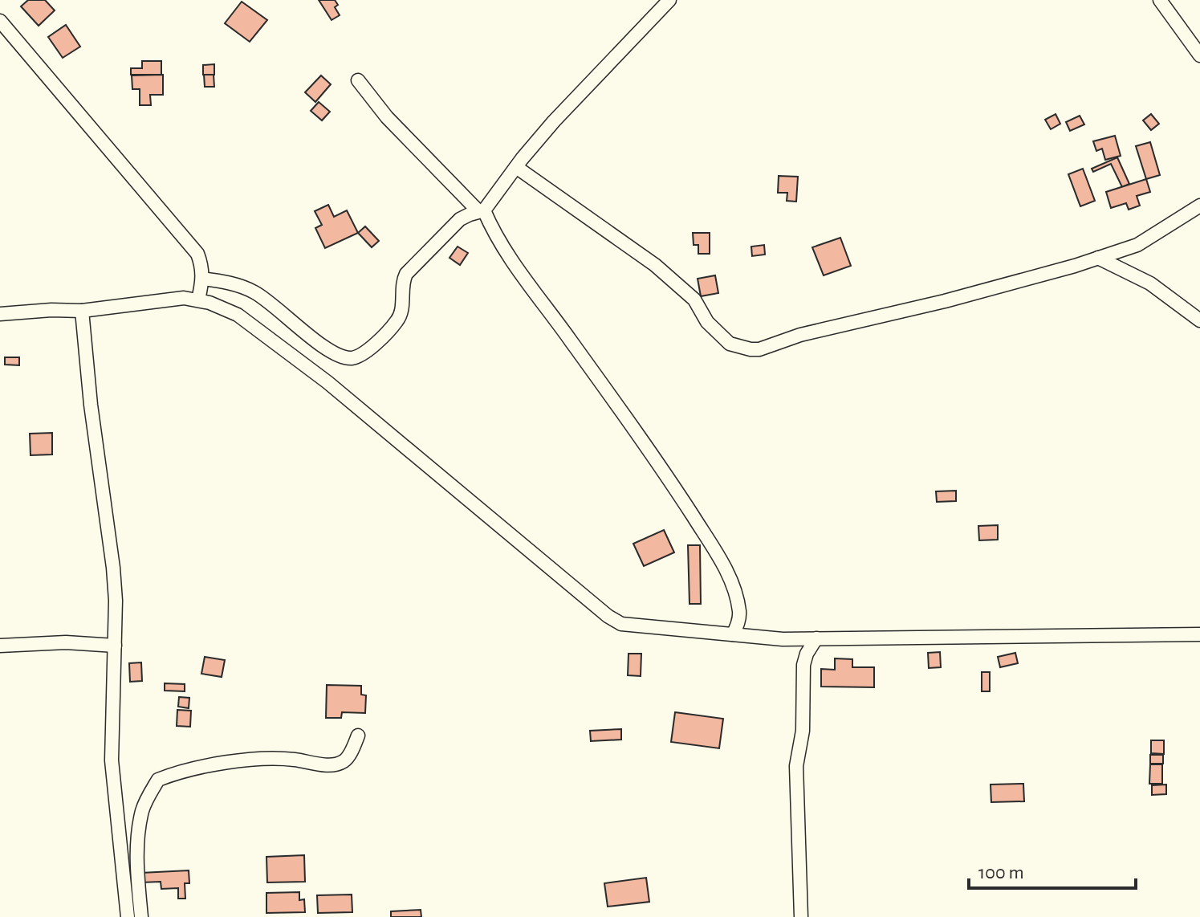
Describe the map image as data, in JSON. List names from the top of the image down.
{
  "scale_bar": "100 m"
}
